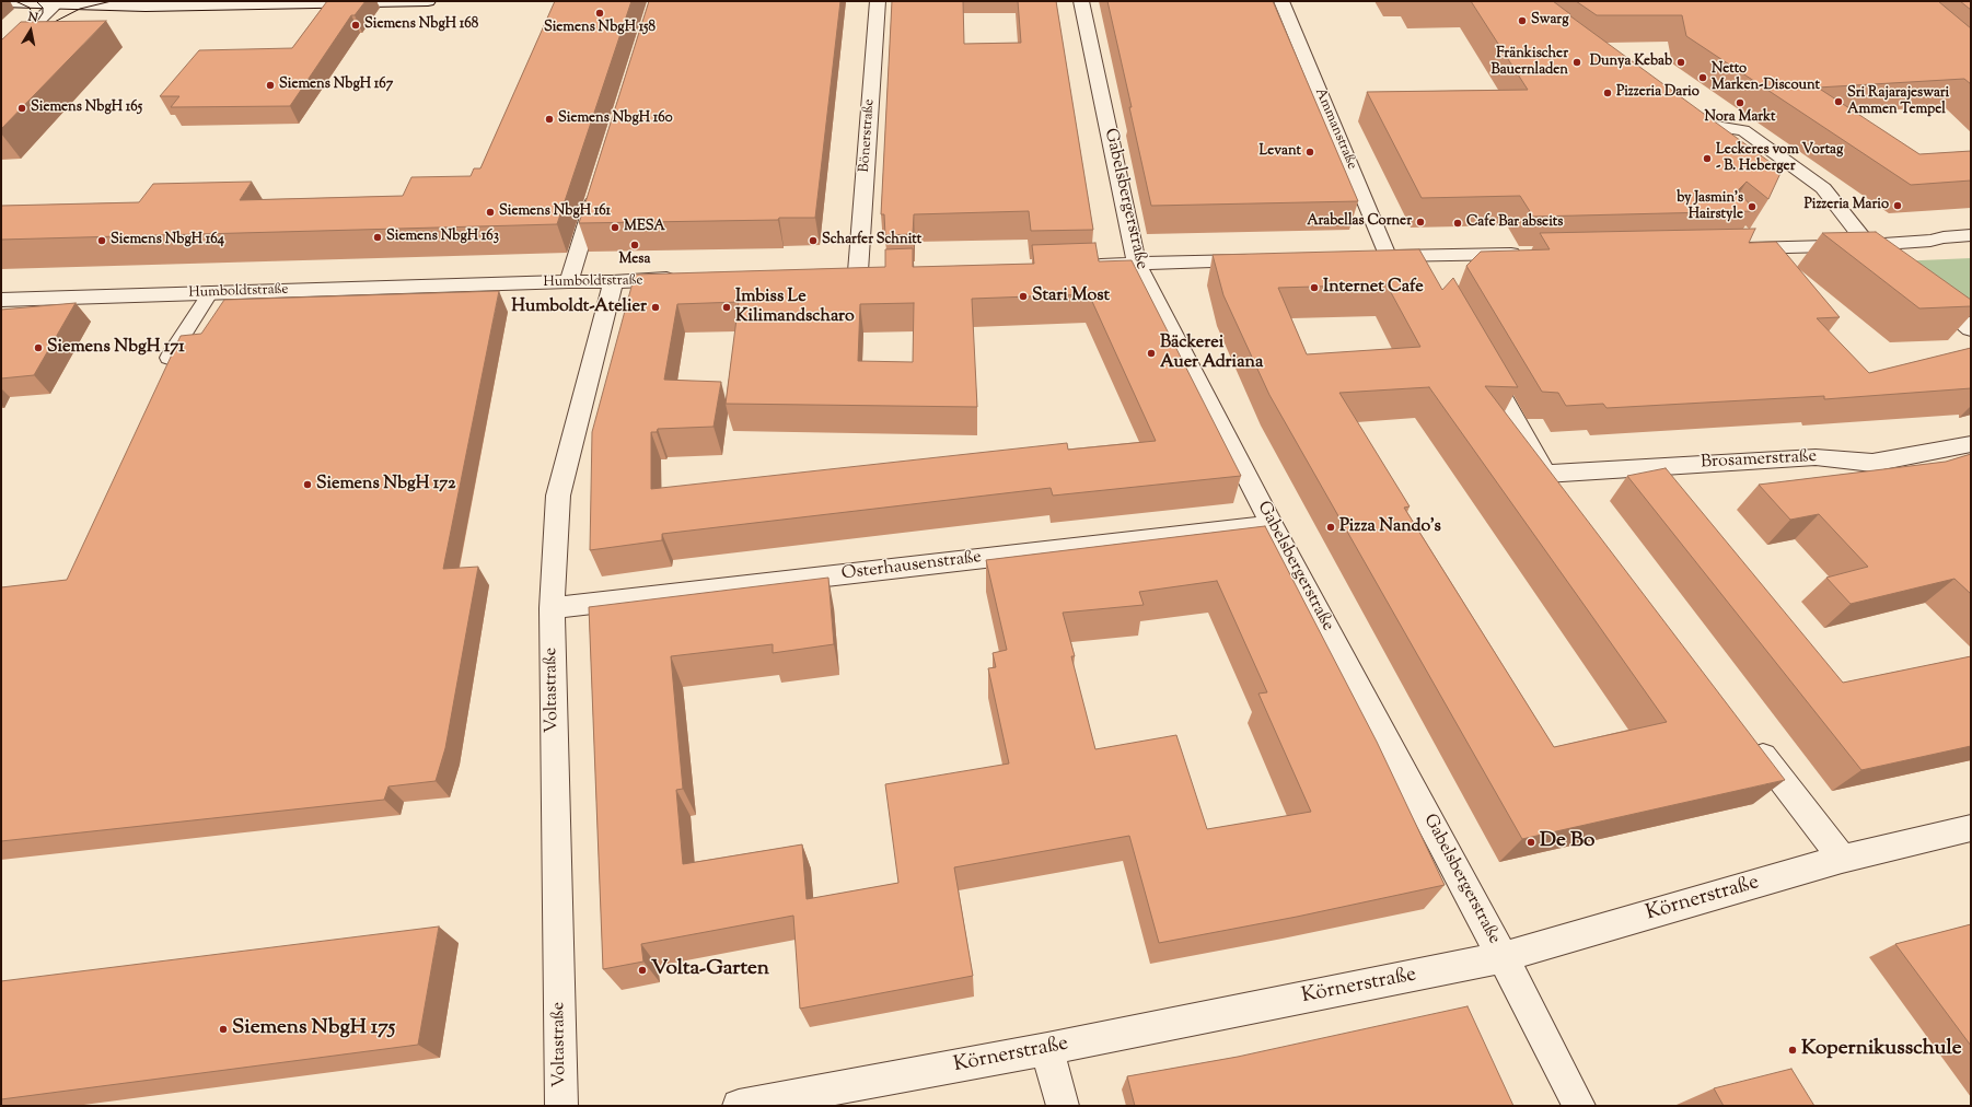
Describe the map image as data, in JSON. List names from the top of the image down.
{
  "streets": {
    "street": [
      "Ammanstraße",
      "Bönerstraße",
      "Gabelsbergerstraße",
      "Humboldtstraße",
      "Brosamerstraße",
      "Osterhausenstraße",
      "Voltastraße",
      "Körnerstraße"
    ]
  },
  "crossings": [
    ["Gabelsbergerstraße", "Osterhausenstraße"],
    ["Gabelsbergerstraße", "Körnerstraße"],
    ["Humboldtstraße", "Voltastraße"],
    ["Osterhausenstraße", "Voltastraße"]
  ],
  "places": [
    "Siemens NbgH 158",
    "Swarg",
    "Siemens NbgH 168",
    "Fränkischer Bauernladen",
    "Dunya Kebab",
    "Netto Marken-Discount",
    "Siemens NbgH 167",
    "Pizzeria Dario",
    "Sri Rajarajeswari Ammen Tempel",
    "Nora Markt",
    "Siemens NbgH 165",
    "Siemens NbgH 160",
    "Levant",
    "Leckeres vom Vortag - B. Heberger",
    "Pizzeria Mario",
    "by Jasmin's Hairstyle",
    "Siemens NbgH 161",
    "Arabellas Corner",
    "Cafe Bar abseits",
    "MESA",
    "Siemens NbgH 163",
    "Siemens NbgH 164",
    "Scharfer Schnitt",
    "Mesa",
    "Internet Cafe",
    "Stari Most",
    "Humboldt-Atelier",
    "Imbiss Le Kilimandscharo",
    "Siemens NbgH 171",
    "Bäckerei Auer Adriana",
    "Siemens NbgH 172",
    "Pizza Nando's",
    "De Bo",
    "Volta-Garten",
    "Siemens NbgH 175",
    "Kopernikusschule"
  ],
  "north": "top"
}
